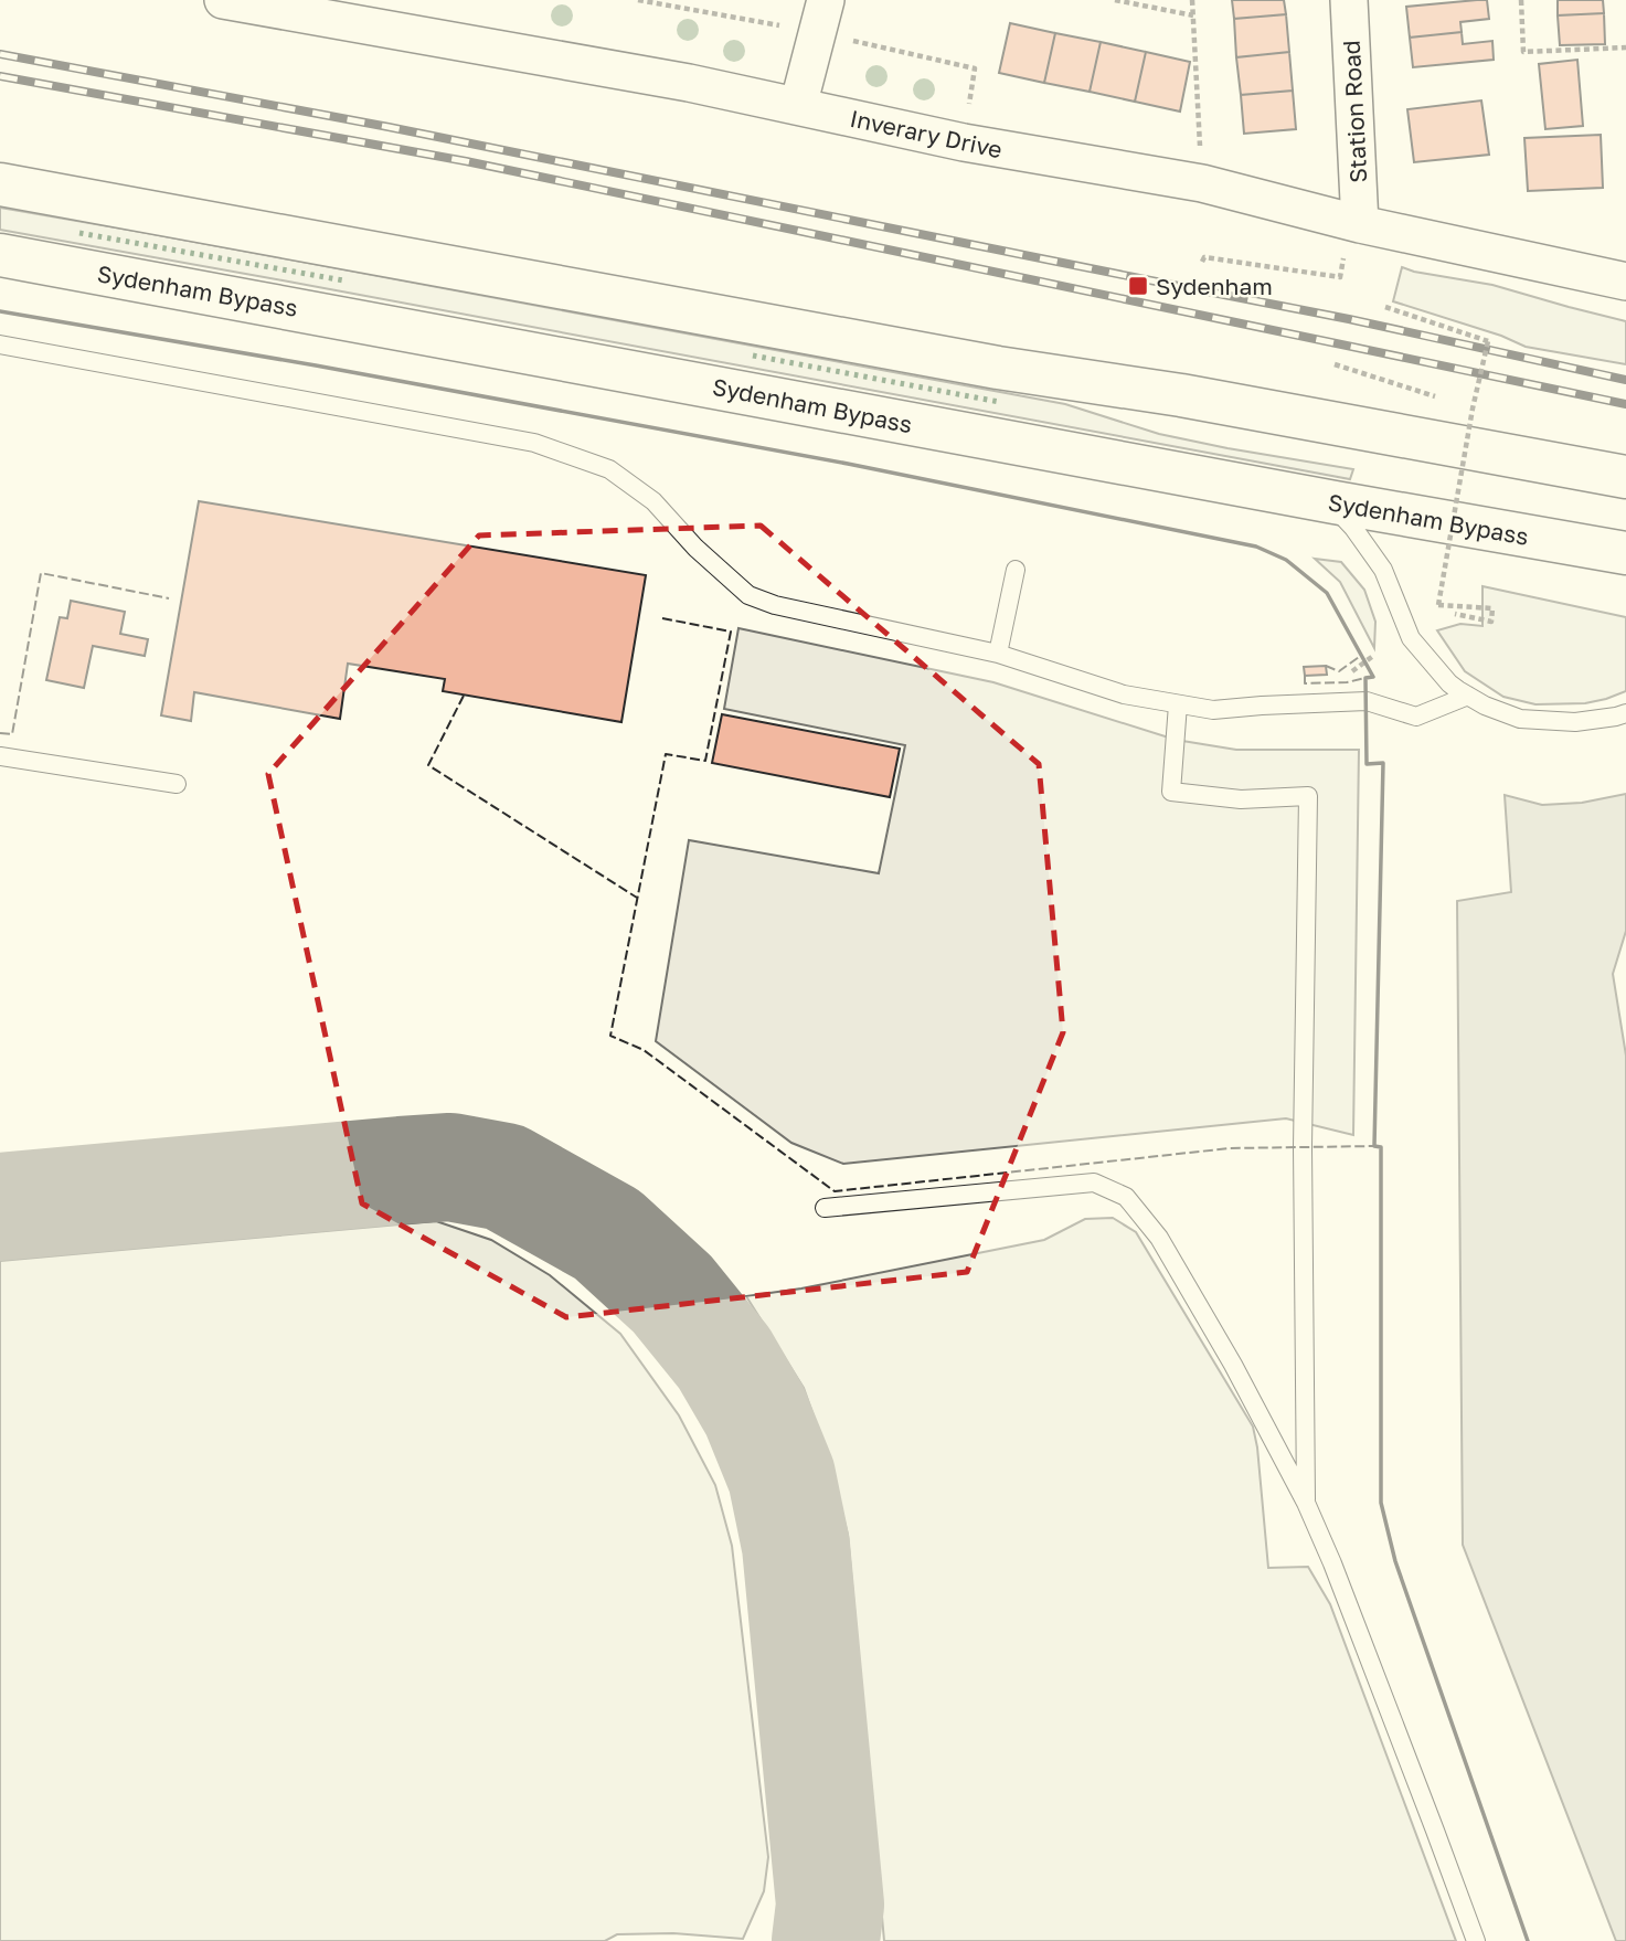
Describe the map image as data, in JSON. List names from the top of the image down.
{
  "streets": {
    "highway": ["Sydenham Bypass"],
    "street": ["Station Road", "Inverary Drive"]
  },
  "crossings": [
    ["Station Road", "Inverary Drive"]
  ],
  "places": {
    "transit": ["Sydenham"]
  }
}
